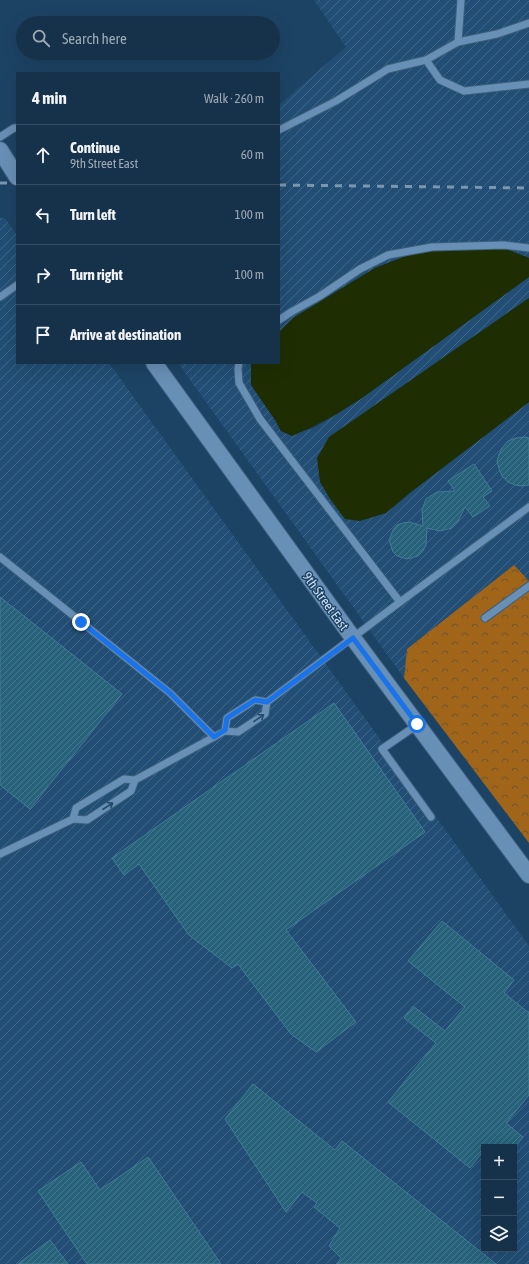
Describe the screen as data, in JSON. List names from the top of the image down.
{
  "streets": {
    "street": ["9th Street East"]
  },
  "page": {
    "search": "Search here",
    "heading": ["4 min", "Walk · 260 m"],
    "list": [
      ["Continue", "9th Street East", "60 m"],
      ["Turn left", "100 m"],
      ["Turn right", "100 m"],
      "Arrive at destination"
    ],
    "map_buttons": ["+", "−"]
  }
}
